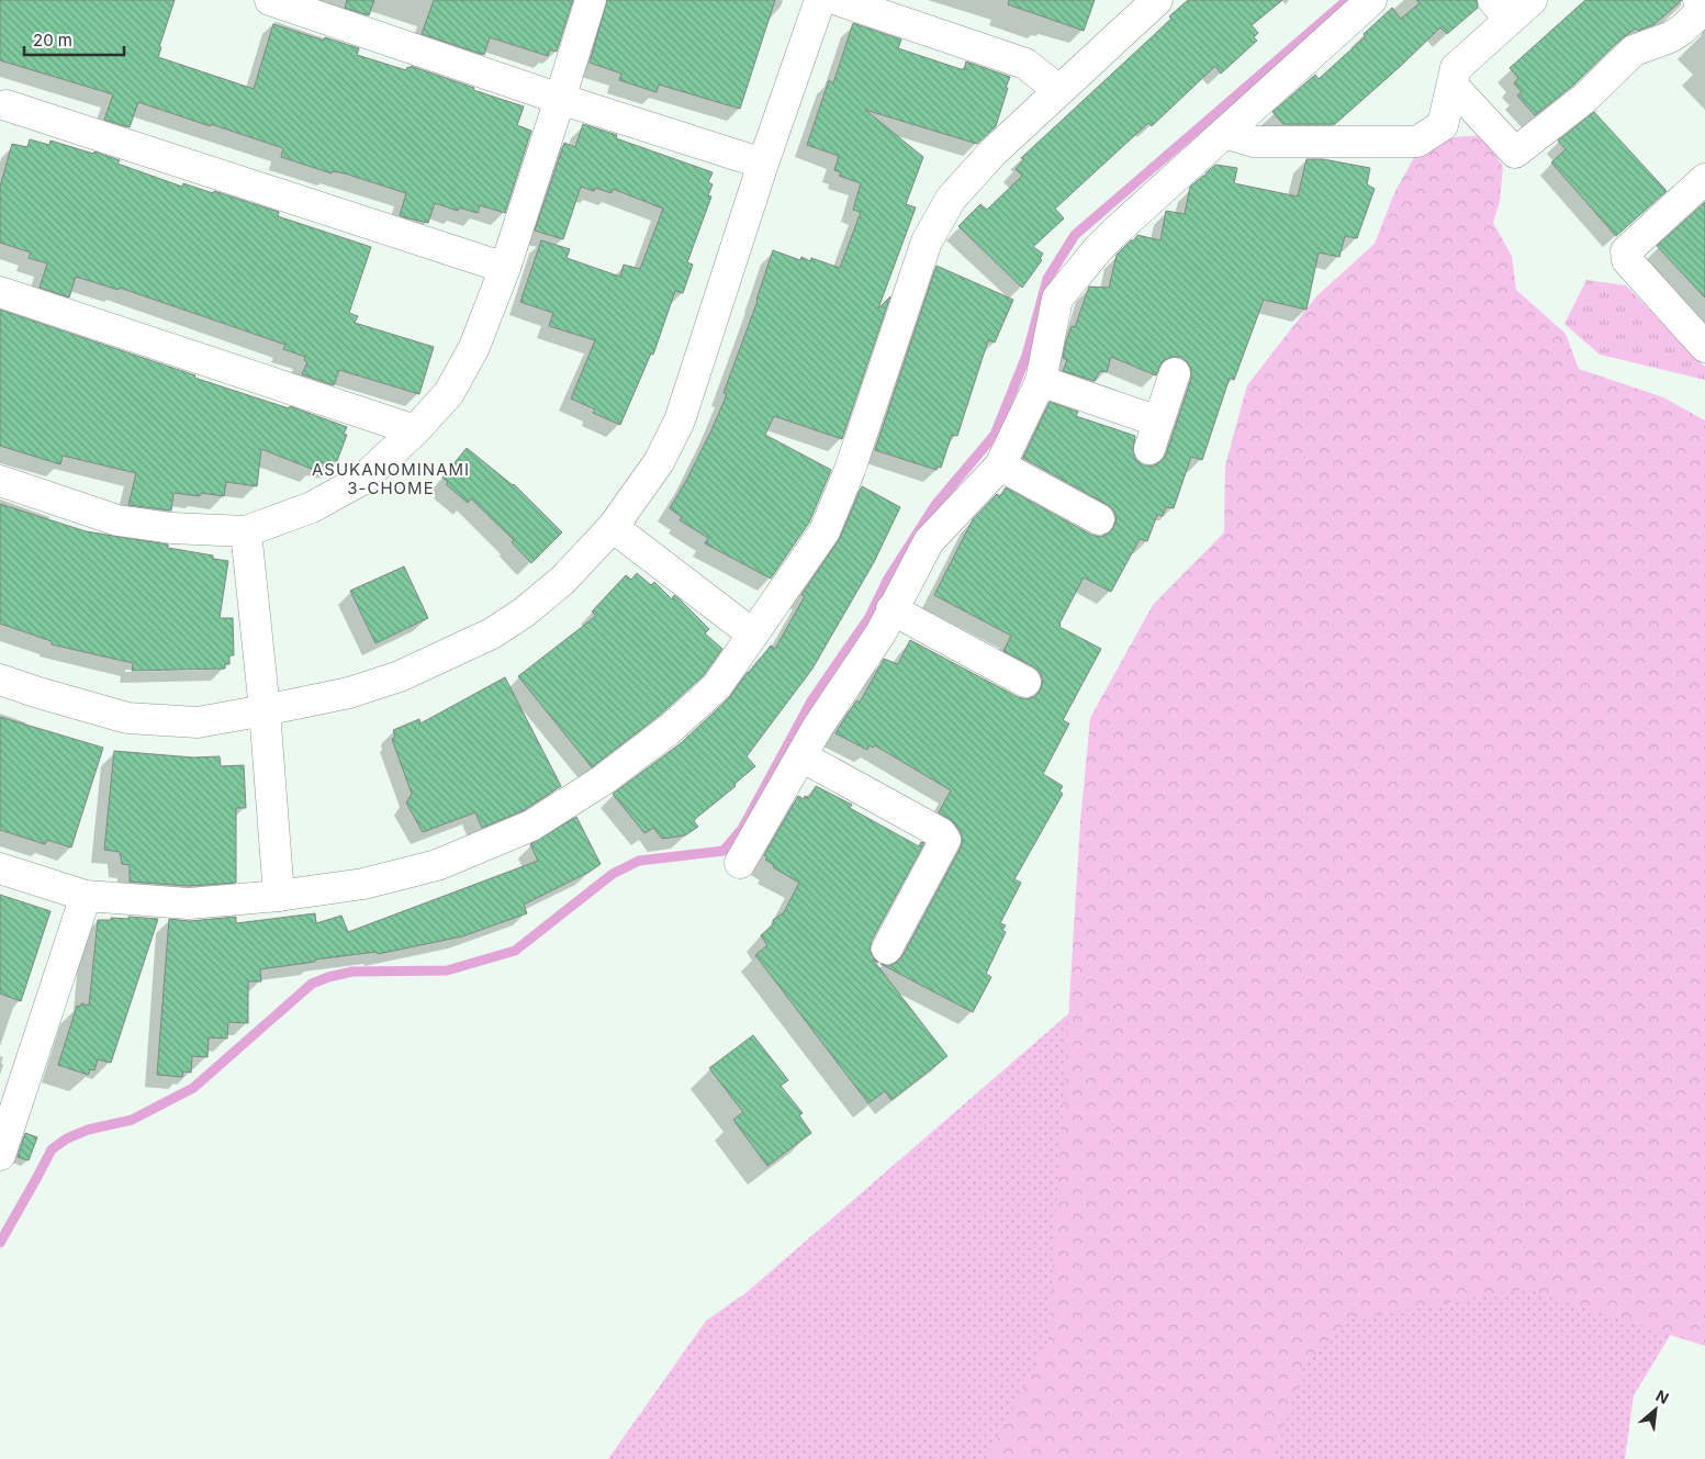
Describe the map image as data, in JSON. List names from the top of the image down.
{
  "districts": ["ASUKANOMINAMI 3-CHOME"],
  "scale_bar": "20 m",
  "north": "top right"
}
